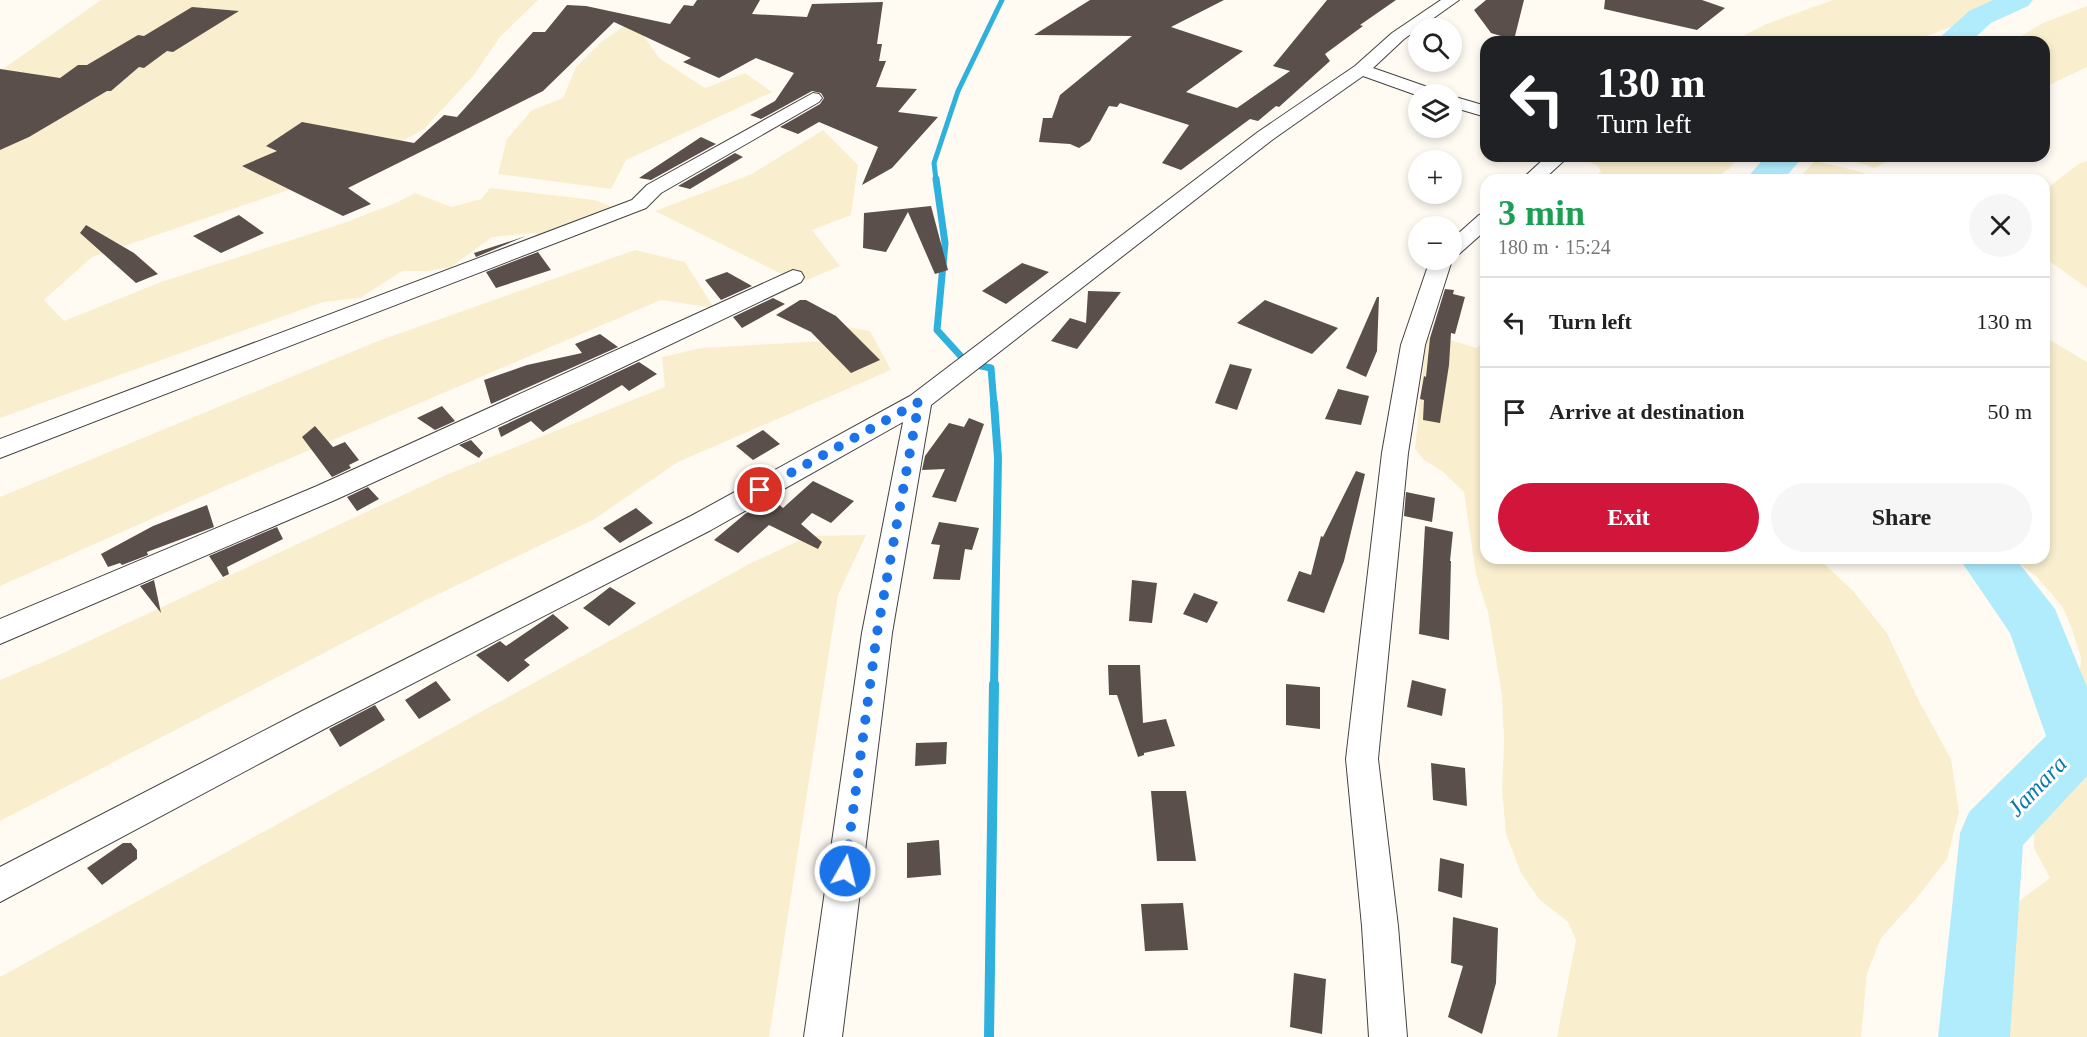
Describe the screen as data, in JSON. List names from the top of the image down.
{
  "water": ["Jamara"],
  "page": {
    "map_buttons": ["+", "−"],
    "turn": ["130 m", "Turn left"],
    "heading": ["3 min", "180 m · 15:24"],
    "list": [
      {
        "name": "Turn left",
        "value": "130 m"
      },
      {
        "name": "Arrive at destination",
        "value": "50 m"
      }
    ],
    "buttons": ["Exit", "Share"]
  }
}
